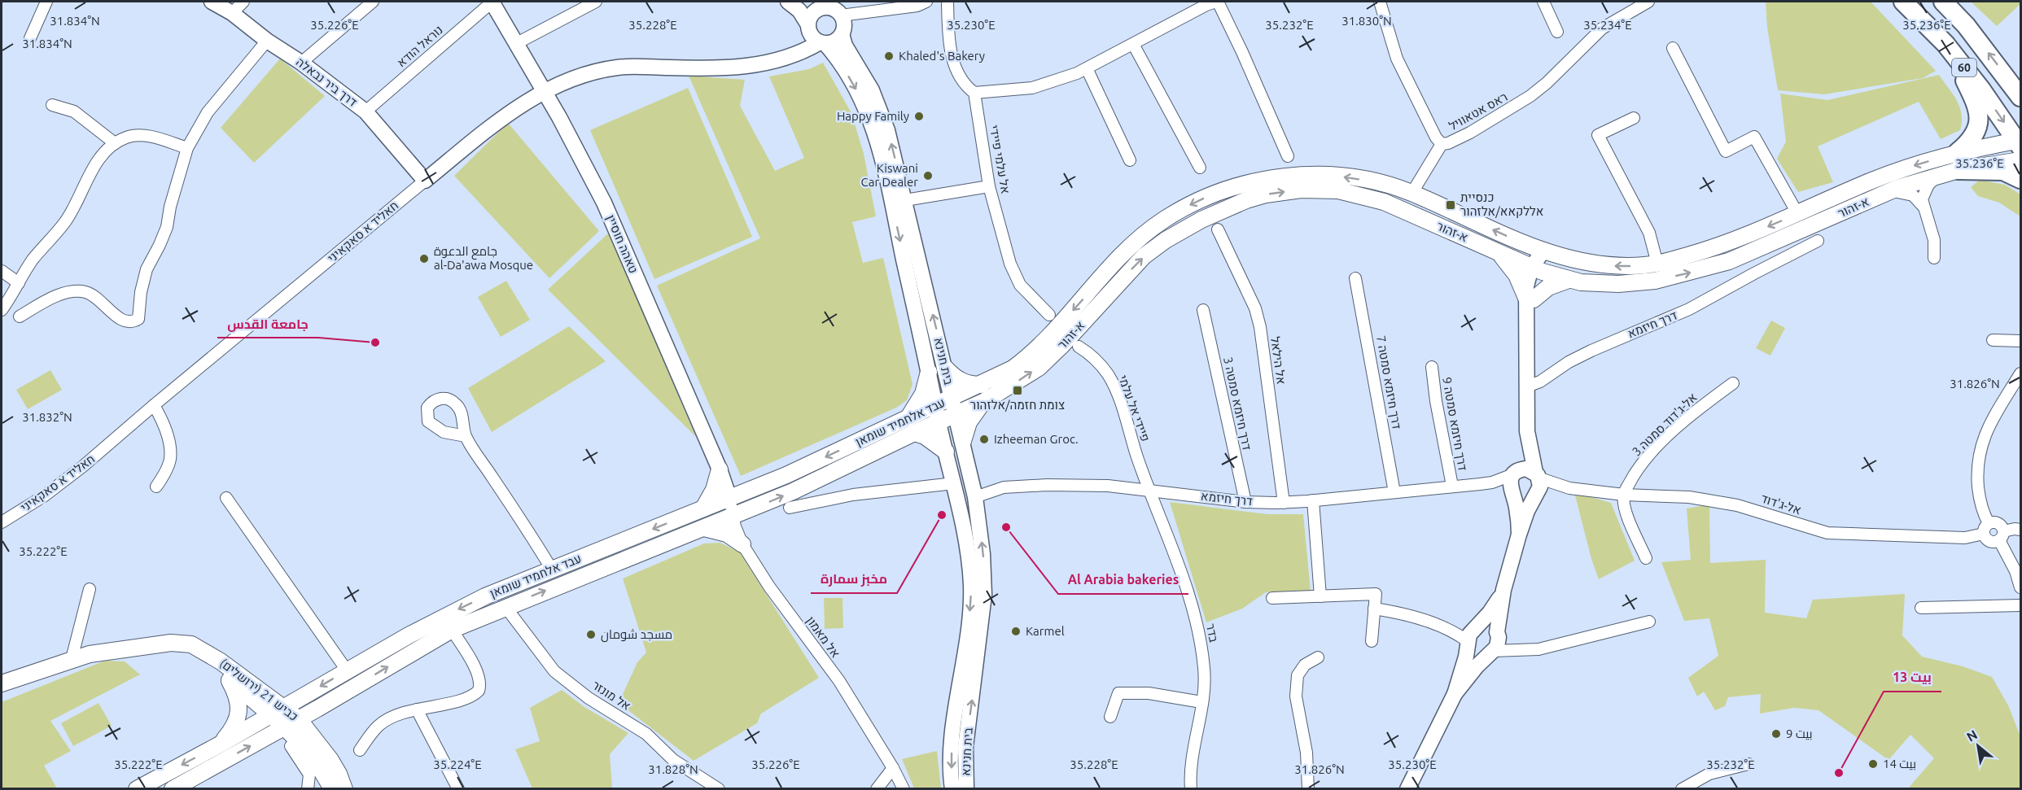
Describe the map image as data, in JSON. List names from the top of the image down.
{
  "streets": {
    "highway": ["60"],
    "main road": ["א-זהור", "עבד אלחמיד שומאן", "כביש 21 (ירושלים)"],
    "street": [
      "נוראל הודא",
      "דרך ביר נבאלה",
      "ראס אטאוויל",
      "אל עלמי פיידי",
      "חאליד א סאקאיני",
      "טאהה חוסיין",
      "דרך חיזמא",
      "אל הילאל",
      "בית חנינא",
      "דרך חיזמא סמטה 7",
      "דרך חיזמא סמטה 3",
      "פיידי אל עלמי",
      "דרך חיזמא סמטה 9",
      "אל-ג'דוד סמטה 3",
      "אל-ג'דוד",
      "בדר",
      "אל מאמון",
      "אל מונזר"
    ]
  },
  "crossings": [
    ["נוראל הודא", "דרך ביר נבאלה"],
    ["נוראל הודא", "טאהה חוסיין"],
    ["60", "א-זהור"],
    ["דרך ביר נבאלה", "חאליד א סאקאיני"],
    ["א-זהור", "בית חנינא"],
    ["א-זהור", "עבד אלחמיד שומאן"],
    ["חאליד א סאקאיני", "טאהה חוסיין"],
    ["חאליד א סאקאיני", "בית חנינא"],
    ["טאהה חוסיין", "עבד אלחמיד שומאן"],
    ["טאהה חוסיין", "אל מאמון"],
    ["דרך חיזמא", "אל הילאל"],
    ["דרך חיזמא", "בית חנינא"],
    ["דרך חיזמא", "דרך חיזמא סמטה 7"],
    ["דרך חיזמא", "דרך חיזמא סמטה 3"],
    ["דרך חיזמא", "פיידי אל עלמי"],
    ["דרך חיזמא", "דרך חיזמא סמטה 9"],
    ["דרך חיזמא", "אל-ג'דוד"],
    ["דרך חיזמא", "בדר"],
    ["בית חנינא", "עבד אלחמיד שומאן"],
    ["פיידי אל עלמי", "בדר"],
    ["עבד אלחמיד שומאן", "אל מאמון"],
    ["עבד אלחמיד שומאן", "כביש 21 (ירושלים)"],
    ["עבד אלחמיד שומאן", "אל מונזר"],
    ["אל-ג'דוד סמטה 3", "אל-ג'דוד"]
  ],
  "places": {
    "other": [
      "Khaled's Bakery",
      "Happy Family",
      "Kiswani Car Dealer",
      "جامع الدعوة al-Da'awa Mosque",
      "جامعة القدس",
      "Izheeman Groc.",
      "مخبز سمارة",
      "Al Arabia bakeries",
      "Karmel",
      "مسجد شومان",
      "بيت 9",
      "بيت 14",
      "بيت 13"
    ],
    "transit": ["כנסיית אללקאא/אלזהור", "צומת חזמה/אלזהור"]
  },
  "north": "top left",
  "coordinates": [
    "31.834°N",
    "31.830°N",
    "35.226°E",
    "35.228°E",
    "35.230°E",
    "35.234°E",
    "35.232°E",
    "35.236°E",
    "31.826°N",
    "31.832°N",
    "35.222°E",
    "35.224°E",
    "31.828°N"
  ]
}
